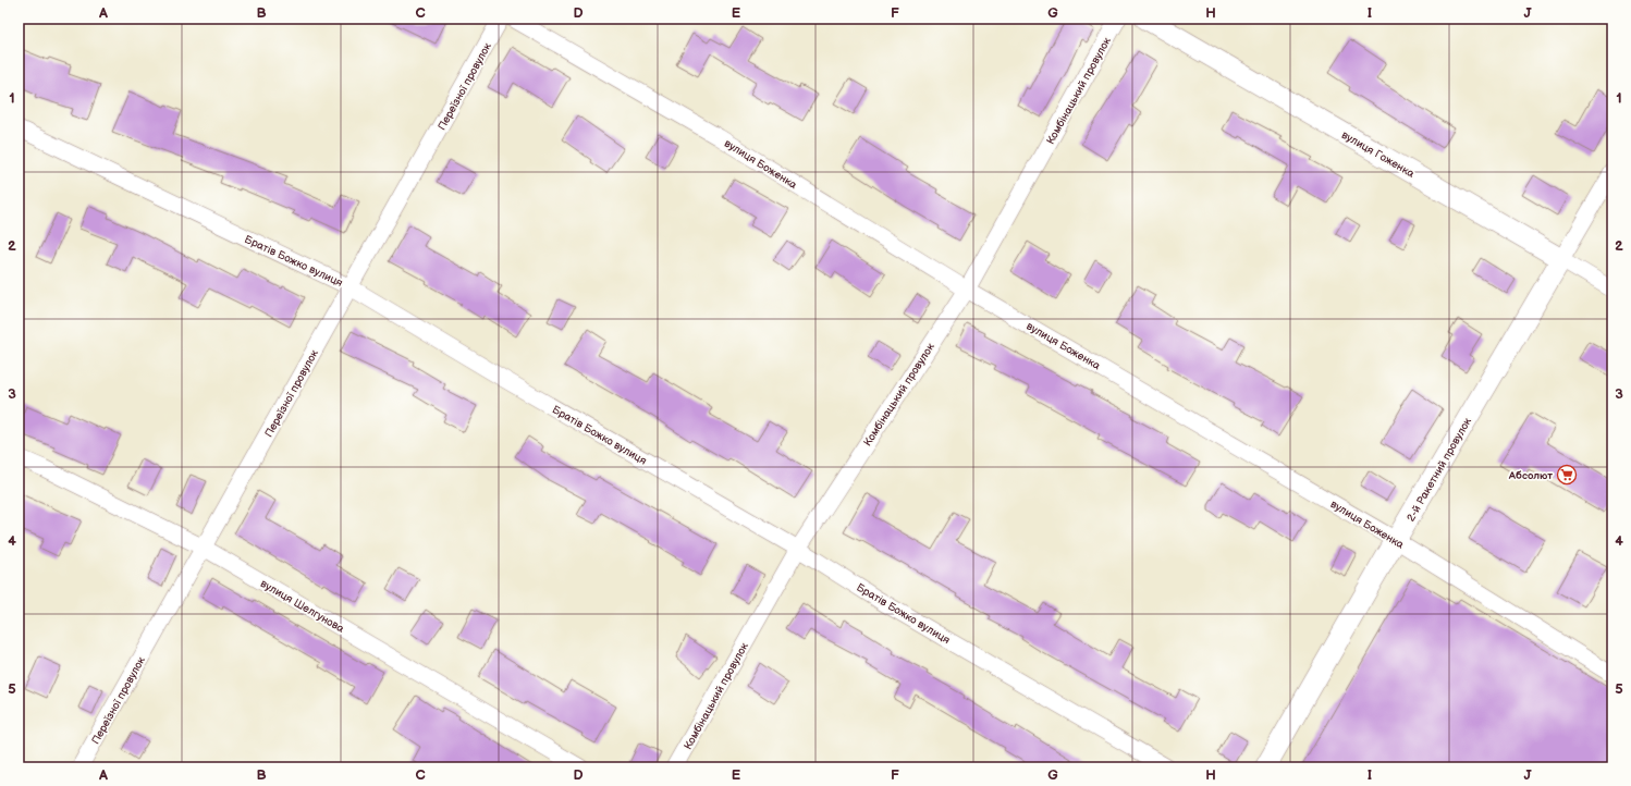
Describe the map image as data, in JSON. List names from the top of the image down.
{
  "streets": {
    "street": [
      "Переїзної провулок",
      "Комбінацький провулок",
      "вулиця Гоженка",
      "вулиця Боженка",
      "Братів Божко вулиця",
      "2-й Ракетний провулок",
      "вулиця Шелгунова"
    ]
  },
  "crossings": [
    ["Переїзної провулок", "Братів Божко вулиця"],
    ["Переїзної провулок", "вулиця Шелгунова"],
    ["Комбінацький провулок", "вулиця Боженка"],
    ["Комбінацький провулок", "Братів Божко вулиця"],
    ["вулиця Гоженка", "2-й Ракетний провулок"],
    ["вулиця Боженка", "2-й Ракетний провулок"]
  ],
  "places": {
    "supermarket": ["Абсолют"]
  },
  "grid": {
    "columns": [
      "A",
      "B",
      "C",
      "D",
      "E",
      "F",
      "G",
      "H",
      "I",
      "J"
    ],
    "rows": [
      "1",
      "2",
      "3",
      "4",
      "5"
    ]
  }
}
